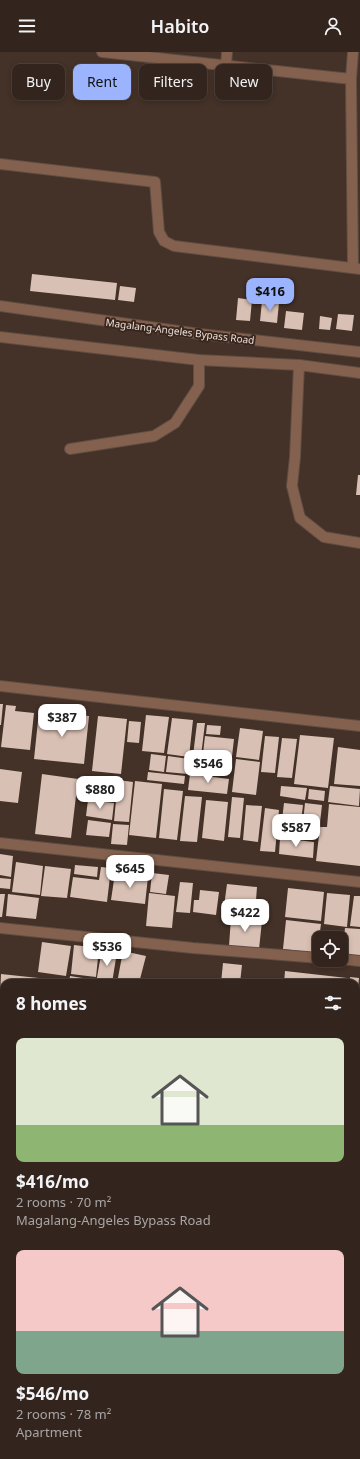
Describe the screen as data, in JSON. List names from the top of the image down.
{
  "streets": {
    "street": ["Magalang-Angeles Bypass Road"]
  },
  "page": {
    "header": "Habito",
    "chip": [
      "Buy",
      "Rent",
      "Filters",
      "New"
    ],
    "price": [
      "$416",
      "$387",
      "$546",
      "$880",
      "$587",
      "$645",
      "$422",
      "$536"
    ],
    "heading": "8 homes",
    "list": [
      {
        "name": "$416/mo",
        "note": "2 rooms · 70 m² · Magalang-Angeles Bypass Road"
      },
      {
        "name": "$546/mo",
        "note": "2 rooms · 78 m² · Apartment"
      }
    ]
  }
}
